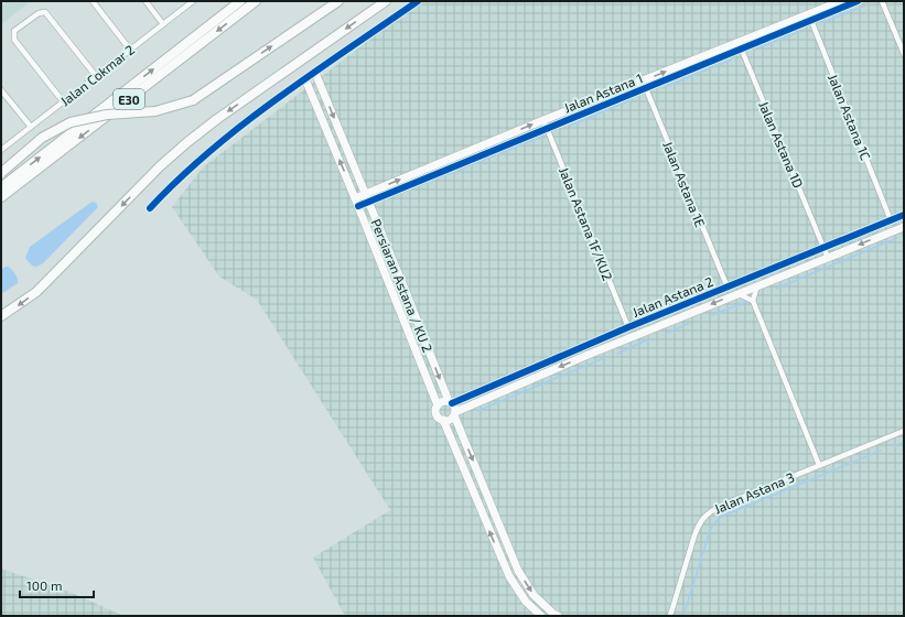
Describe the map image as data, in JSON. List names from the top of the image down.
{
  "streets": {
    "highway": ["E30"],
    "street": [
      "Jalan Cokmar 2",
      "Jalan Astana 1",
      "Jalan Astana 1C",
      "Jalan Astana 1D",
      "Jalan Astana 1E",
      "Jalan Astana 1F/KU2",
      "Persiaran Astana / KU 2",
      "Jalan Astana 2",
      "Jalan Astana 3"
    ]
  },
  "crossings": [
    ["Jalan Astana 1", "Jalan Astana 1C"],
    ["Jalan Astana 1", "Jalan Astana 1D"],
    ["Jalan Astana 1", "Jalan Astana 1E"],
    ["Jalan Astana 1", "Jalan Astana 1F/KU2"],
    ["Jalan Astana 1", "Persiaran Astana / KU 2"],
    ["Jalan Astana 1C", "Jalan Astana 2"],
    ["Jalan Astana 1D", "Jalan Astana 2"],
    ["Jalan Astana 1E", "Jalan Astana 2"],
    ["Jalan Astana 1F/KU2", "Jalan Astana 2"],
    ["Persiaran Astana / KU 2", "Jalan Astana 2"]
  ],
  "scale_bar": "100 m"
}
